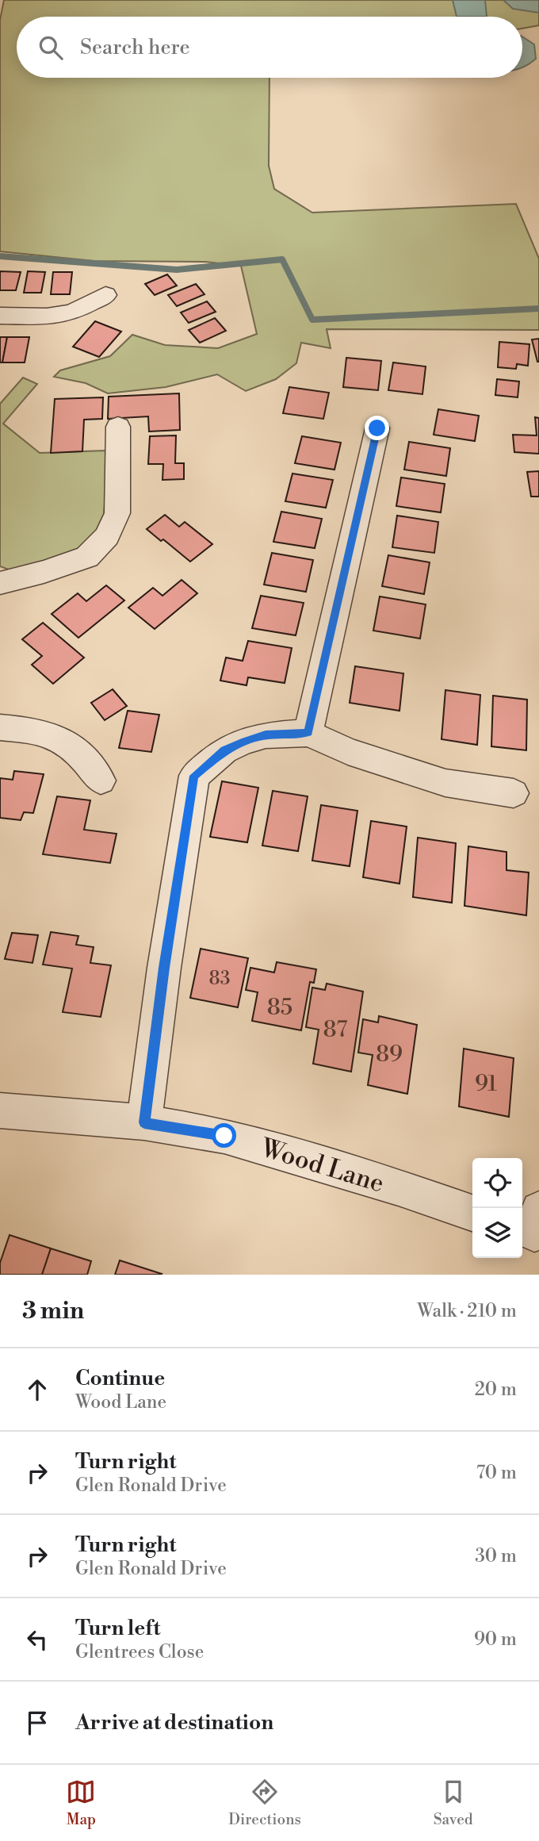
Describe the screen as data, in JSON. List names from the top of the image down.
{
  "streets": {
    "street": ["Wood Lane"]
  },
  "house_numbers": [
    "83",
    "85",
    "87",
    "89",
    "91"
  ],
  "page": {
    "search": "Search here",
    "heading": ["3 min", "Walk · 210 m"],
    "list": [
      ["Continue", "Wood Lane", "20 m"],
      ["Turn right", "Glen Ronald Drive", "70 m"],
      ["Turn right", "Glen Ronald Drive", "30 m"],
      ["Turn left", "Glentrees Close", "90 m"],
      "Arrive at destination"
    ],
    "nav": ["Map", "Directions", "Saved"]
  }
}
